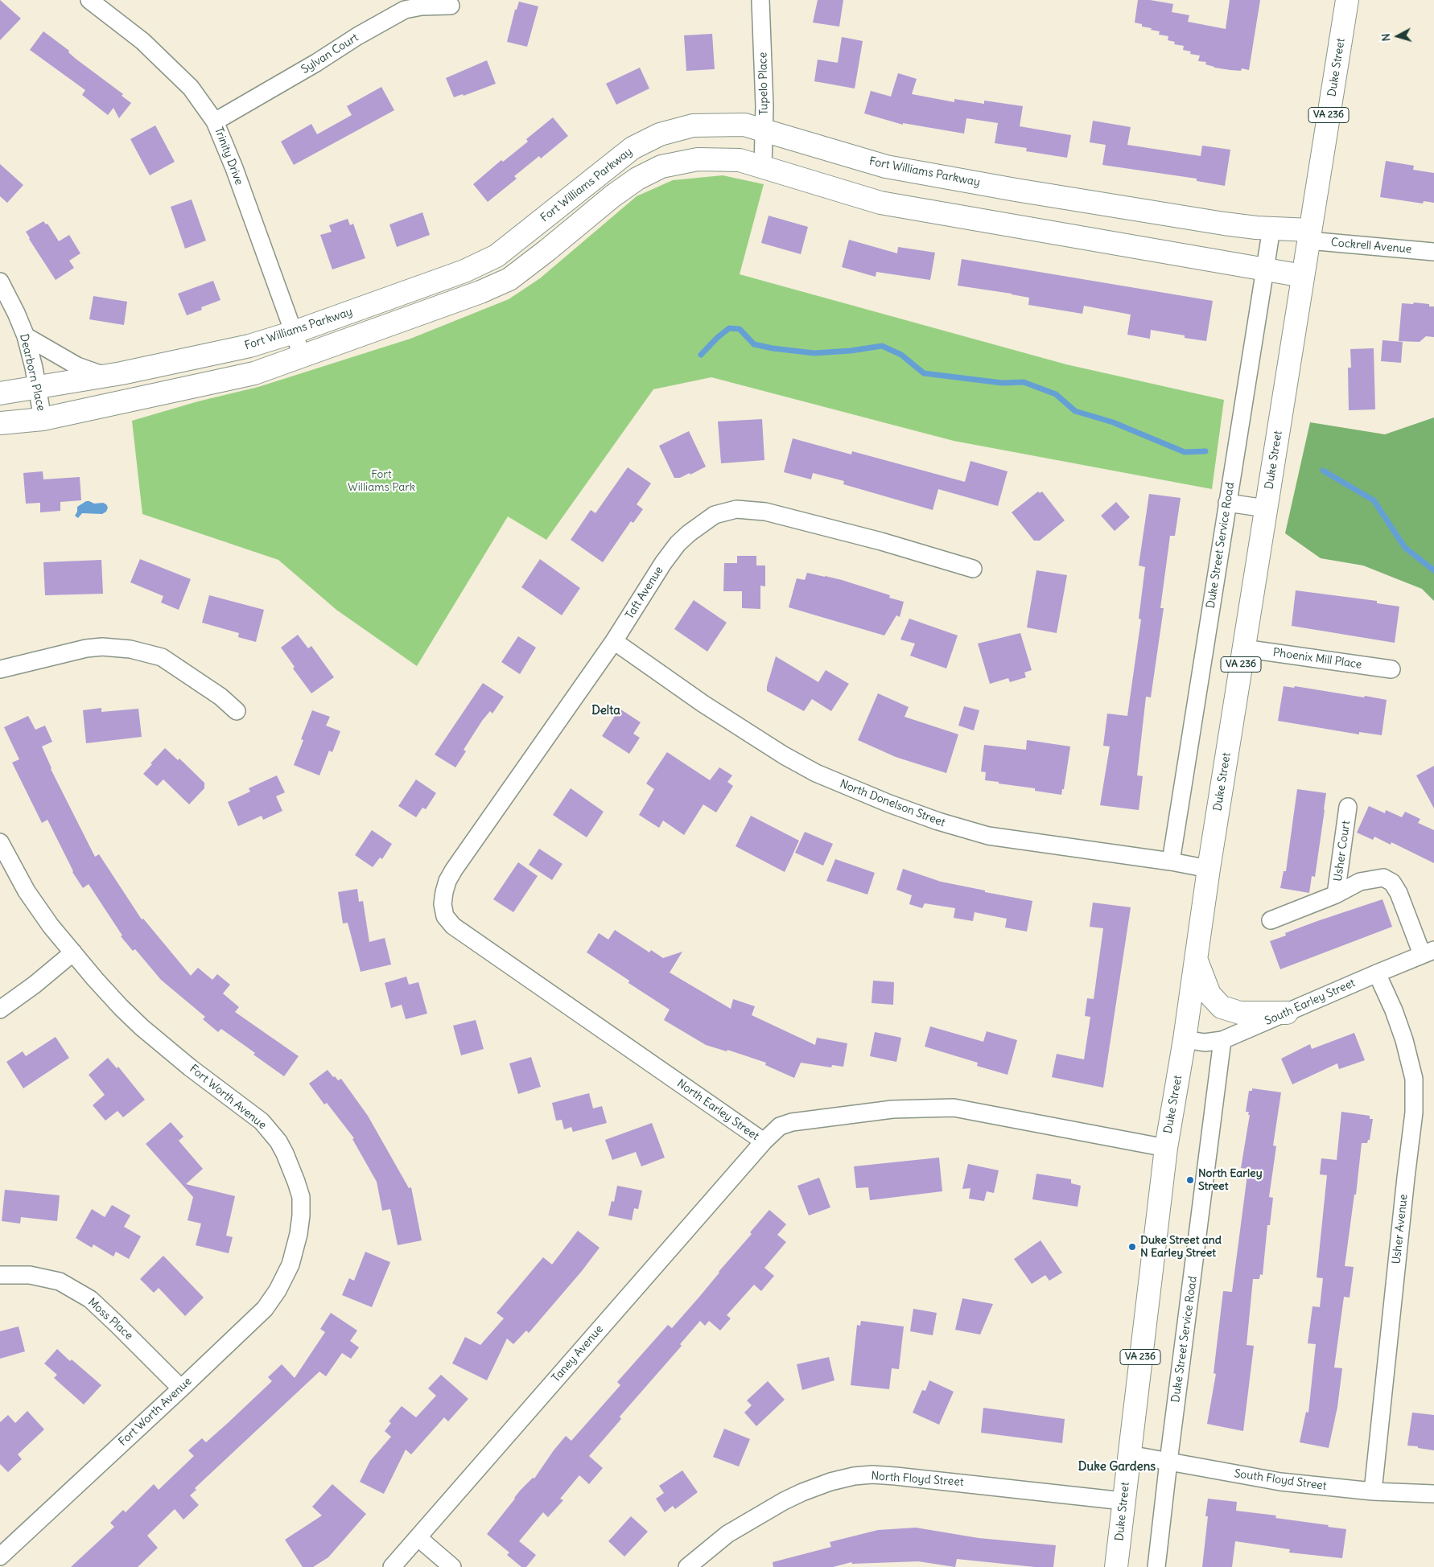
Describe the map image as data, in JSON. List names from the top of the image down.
{
  "streets": {
    "street": [
      "Sylvan Court",
      "Duke Street",
      "Tupelo Place",
      "VA 236",
      "Trinity Drive",
      "Fort Williams Parkway",
      "Cockrell Avenue",
      "Dearborn Place",
      "Duke Street Service Road",
      "Taft Avenue",
      "Phoenix Mill Place",
      "North Donelson Street",
      "Usher Court",
      "South Earley Street",
      "Fort Worth Avenue",
      "North Earley Street",
      "Usher Avenue",
      "Moss Place",
      "Taney Avenue",
      "North Floyd Street",
      "South Floyd Street"
    ]
  },
  "crossings": [
    ["Sylvan Court", "Trinity Drive"],
    ["Duke Street", "Fort Williams Parkway"],
    ["Duke Street", "Cockrell Avenue"],
    ["Duke Street", "Phoenix Mill Place"],
    ["Duke Street", "North Donelson Street"],
    ["Duke Street", "South Earley Street"],
    ["Duke Street", "North Earley Street"],
    ["Duke Street", "North Floyd Street"],
    ["Duke Street", "South Floyd Street"],
    ["Tupelo Place", "Fort Williams Parkway"],
    ["Trinity Drive", "Fort Williams Parkway"],
    ["Fort Williams Parkway", "Cockrell Avenue"],
    ["Fort Williams Parkway", "Dearborn Place"],
    ["Fort Williams Parkway", "Duke Street Service Road"],
    ["Duke Street Service Road", "North Donelson Street"],
    ["Duke Street Service Road", "South Earley Street"],
    ["Duke Street Service Road", "South Floyd Street"],
    ["Taft Avenue", "North Donelson Street"],
    ["Taft Avenue", "North Earley Street"],
    ["Usher Court", "South Earley Street"],
    ["South Earley Street", "Usher Avenue"],
    ["Fort Worth Avenue", "Moss Place"],
    ["North Earley Street", "Taney Avenue"],
    ["Usher Avenue", "South Floyd Street"]
  ],
  "districts": ["Delta", "Duke Gardens"],
  "parks": ["Fort Williams Park"],
  "places": ["North Earley Street", "Duke Street and N Earley Street"],
  "north": "left"
}
